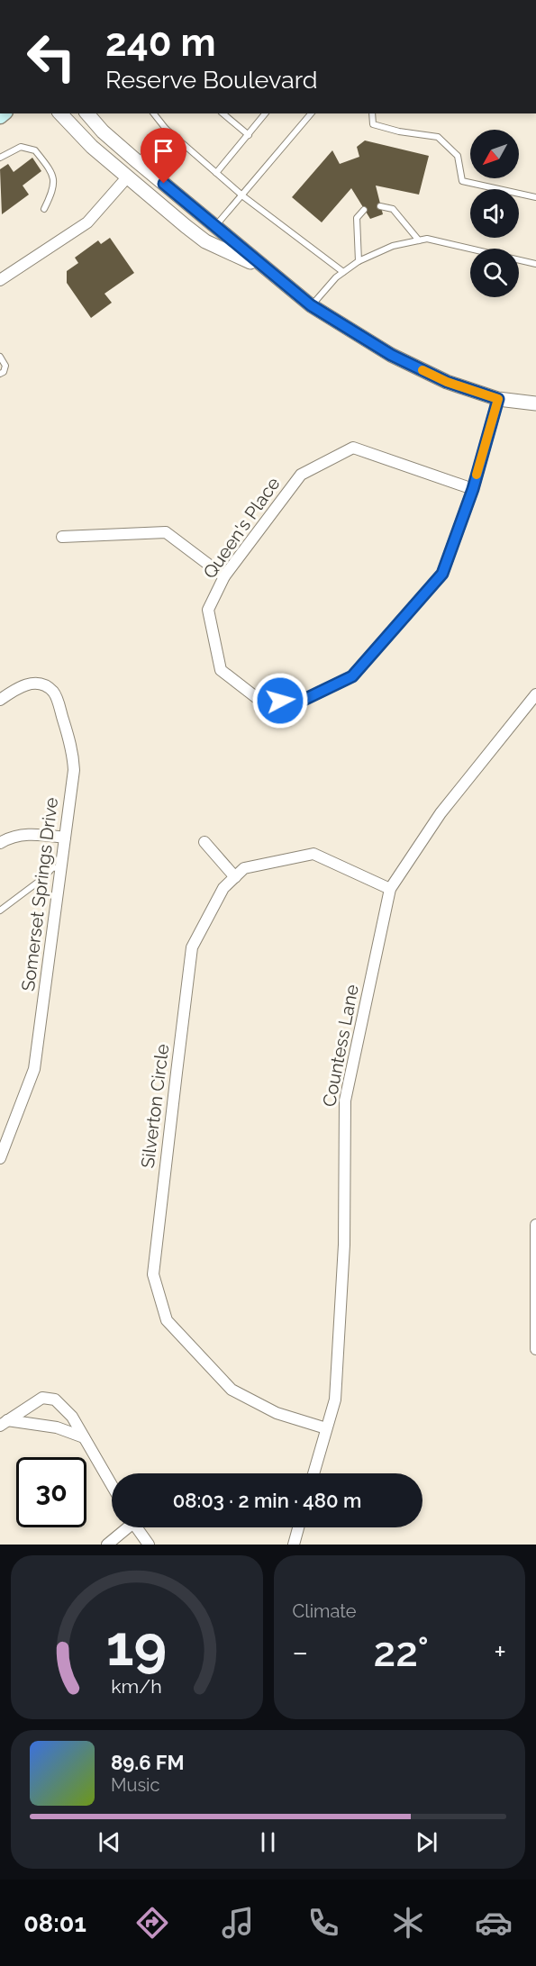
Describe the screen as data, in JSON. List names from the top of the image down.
{
  "streets": {
    "street": [
      "Queen's Place",
      "Somerset Springs Drive",
      "Countess Lane",
      "Silverton Circle"
    ]
  },
  "crossings": [
    ["Countess Lane", "Silverton Circle"]
  ],
  "north": "bottom left",
  "page": {
    "turn": ["240 m", "Reserve Boulevard"],
    "limit": "30",
    "trip": "08:03 · 2 min · 480 m",
    "tile": "Climate",
    "heat": ["−", "22°", "+"],
    "song": ["89.6 FM", "Music"],
    "tabs": "08:01",
    "gauge": ["19", "km/h"]
  }
}
